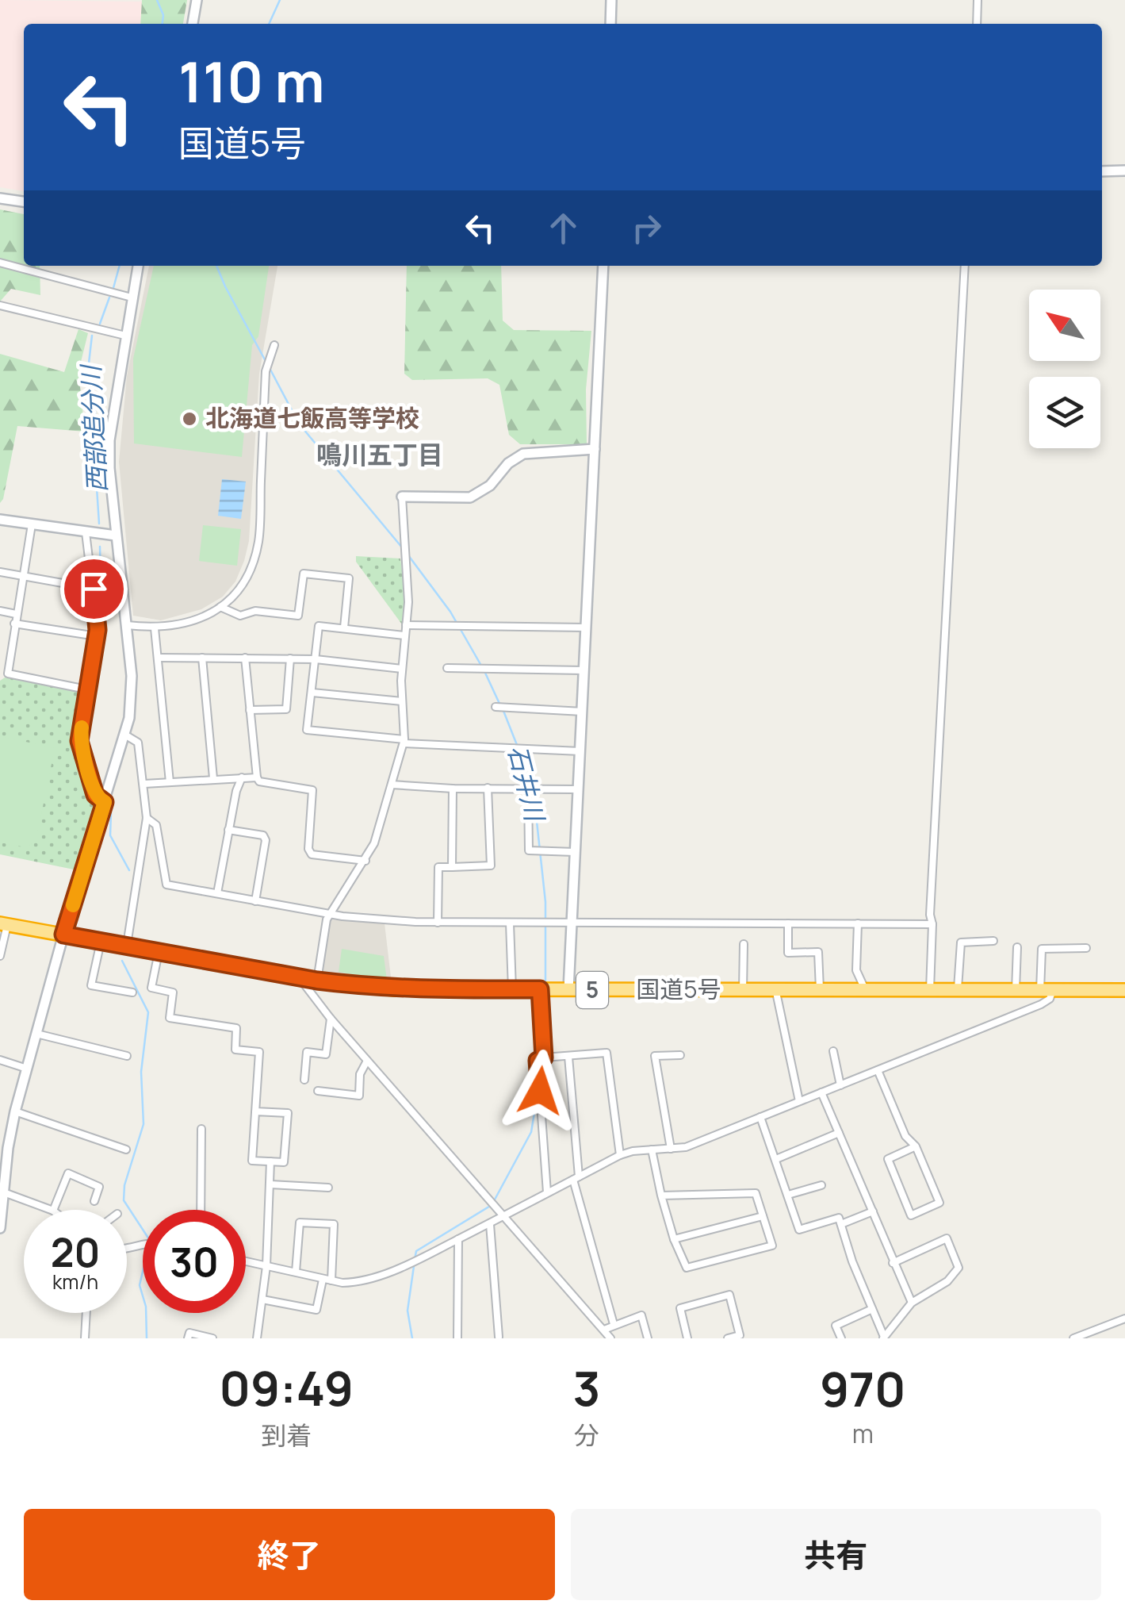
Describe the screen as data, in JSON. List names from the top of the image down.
{
  "streets": {
    "highway": ["5", "国道5号"]
  },
  "districts": ["鳴川五丁目"],
  "water": ["西部追分川", "石井川"],
  "places": ["北海道七飯高等学校"],
  "north": "top left",
  "page": {
    "turn": ["110 m", "国道5号"],
    "speed": "20 km/h",
    "limit": "30",
    "eta": [
      "09:49",
      "到着",
      "3",
      "分",
      "970",
      "m"
    ],
    "buttons": ["終了", "共有"]
  }
}
